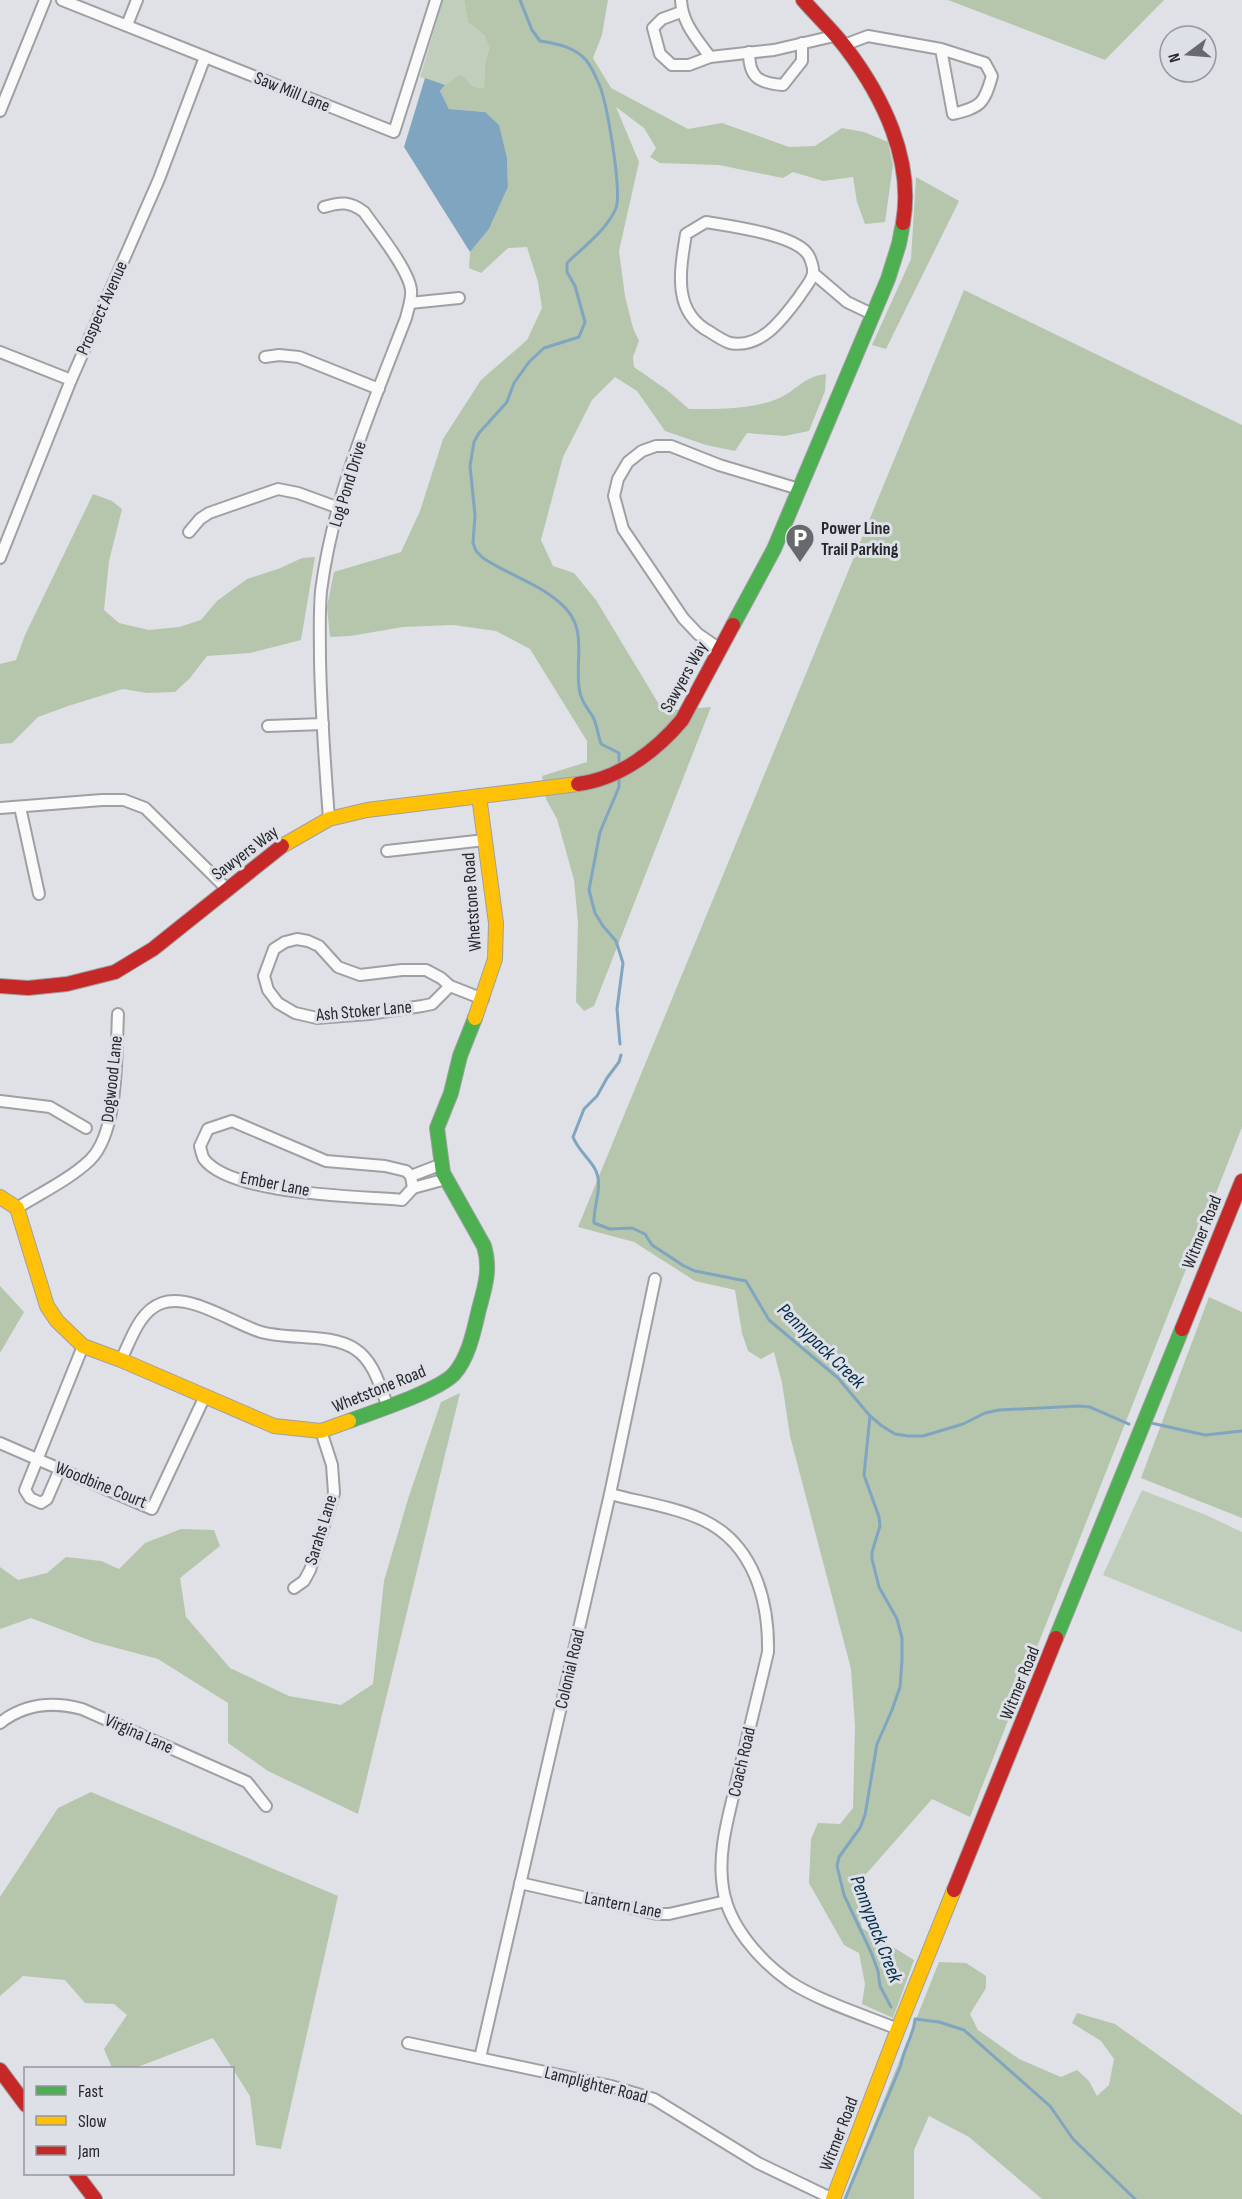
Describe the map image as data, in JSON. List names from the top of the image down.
{
  "streets": {
    "street": [
      "Saw Mill Lane",
      "Prospect Avenue",
      "Log Pond Drive",
      "Sawyers Way",
      "Whetstone Road",
      "Ash Stoker Lane",
      "Dogwood Lane",
      "Ember Lane",
      "Witmer Road",
      "Woodbine Court",
      "Sarahs Lane",
      "Colonial Road",
      "Virgina Lane",
      "Coach Road",
      "Lantern Lane",
      "Lamplighter Road"
    ]
  },
  "crossings": [
    ["Saw Mill Lane", "Prospect Avenue"],
    ["Log Pond Drive", "Sawyers Way"],
    ["Sawyers Way", "Whetstone Road"],
    ["Whetstone Road", "Ash Stoker Lane"],
    ["Whetstone Road", "Dogwood Lane"],
    ["Whetstone Road", "Ember Lane"],
    ["Whetstone Road", "Woodbine Court"],
    ["Whetstone Road", "Sarahs Lane"],
    ["Witmer Road", "Coach Road"],
    ["Witmer Road", "Lamplighter Road"],
    ["Colonial Road", "Coach Road"],
    ["Colonial Road", "Lantern Lane"],
    ["Colonial Road", "Lamplighter Road"],
    ["Coach Road", "Lantern Lane"]
  ],
  "water": ["Pennypack Creek"],
  "places": {
    "parking": ["Power Line Trail Parking"]
  },
  "legend": ["Fast", "Slow", "Jam"],
  "north": "left"
}
